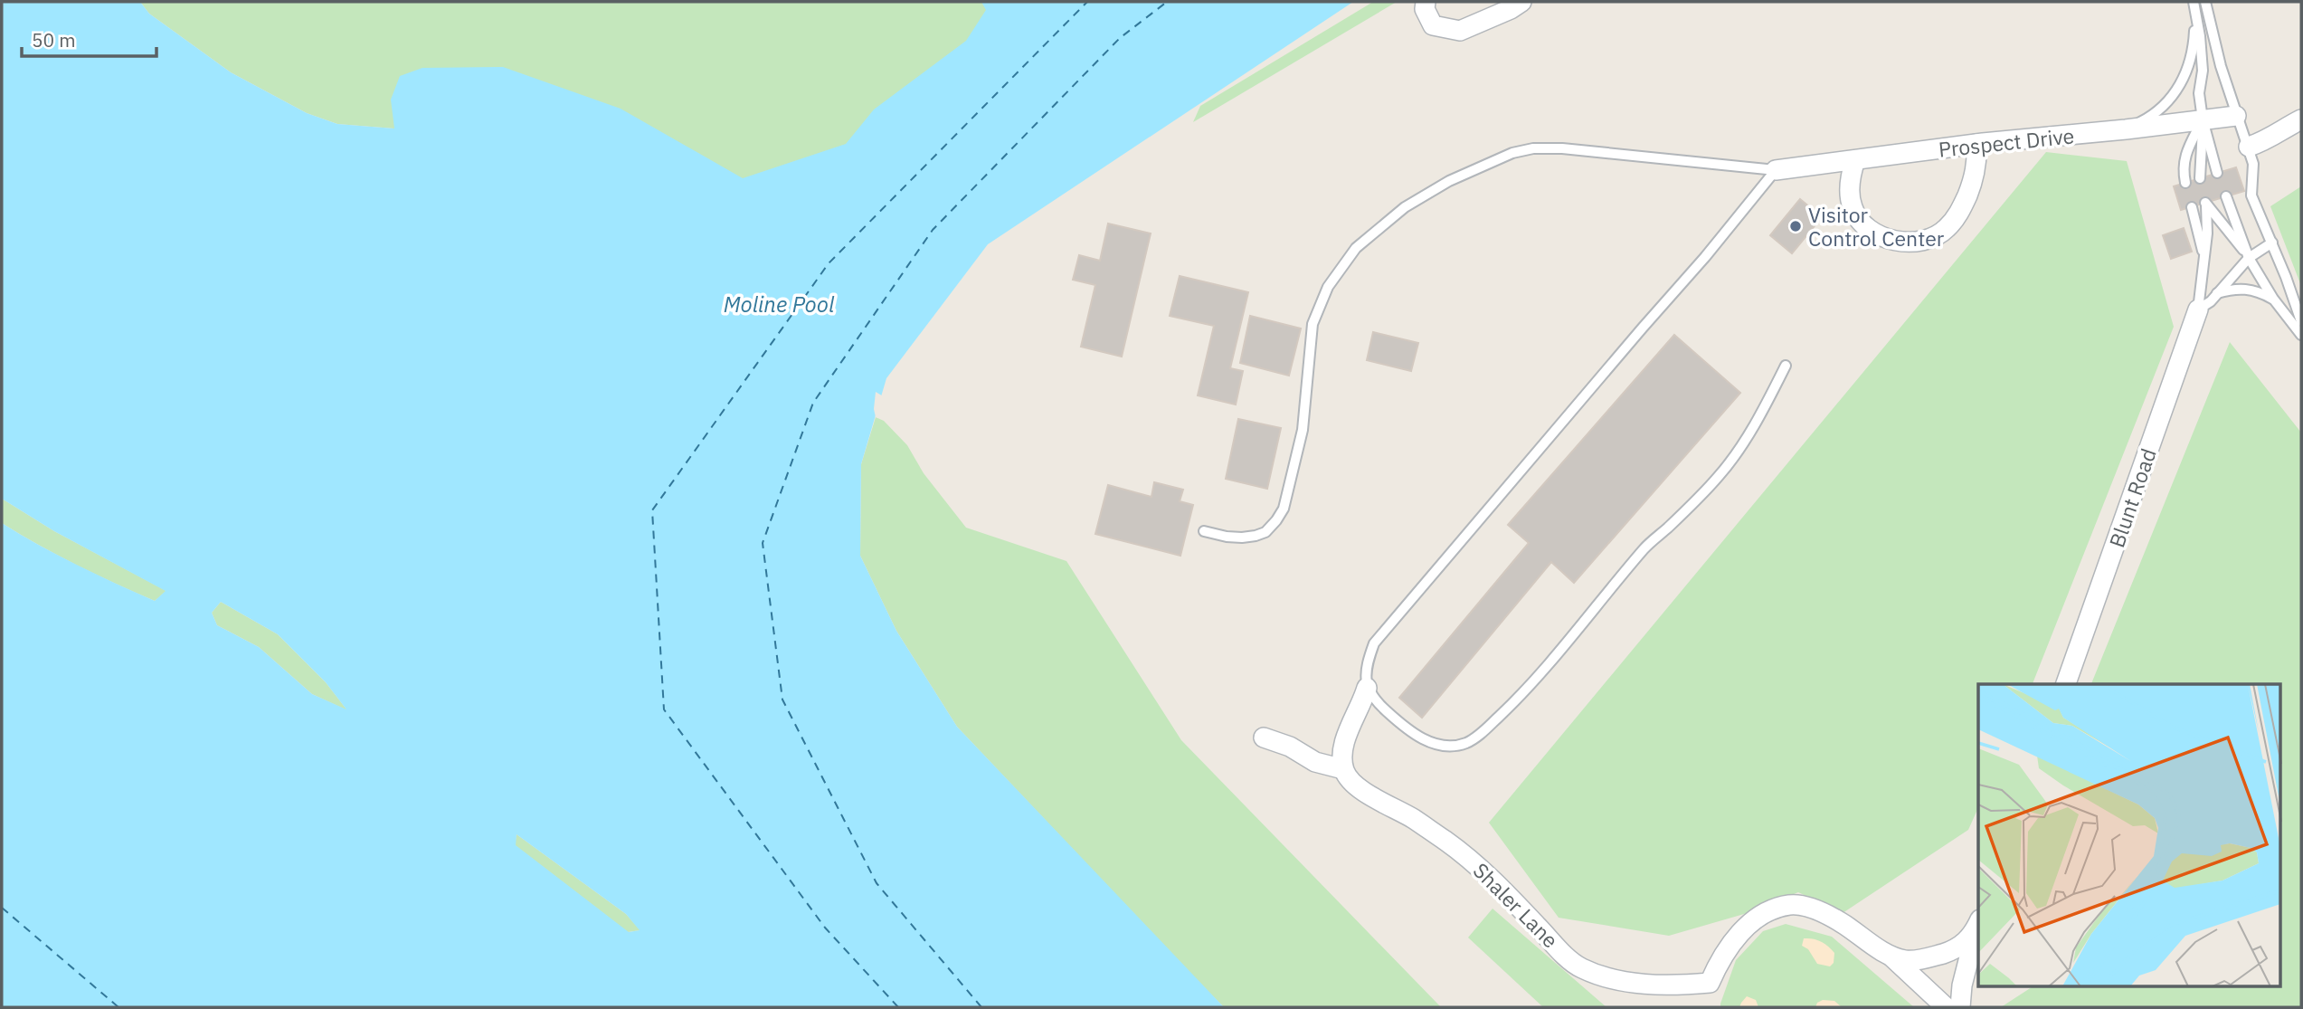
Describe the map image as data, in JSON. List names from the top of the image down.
{
  "streets": {
    "street": ["Prospect Drive", "Blunt Road", "Shaler Lane"]
  },
  "water": ["Moline Pool"],
  "places": ["Visitor Control Center"],
  "scale_bar": "50 m"
}
